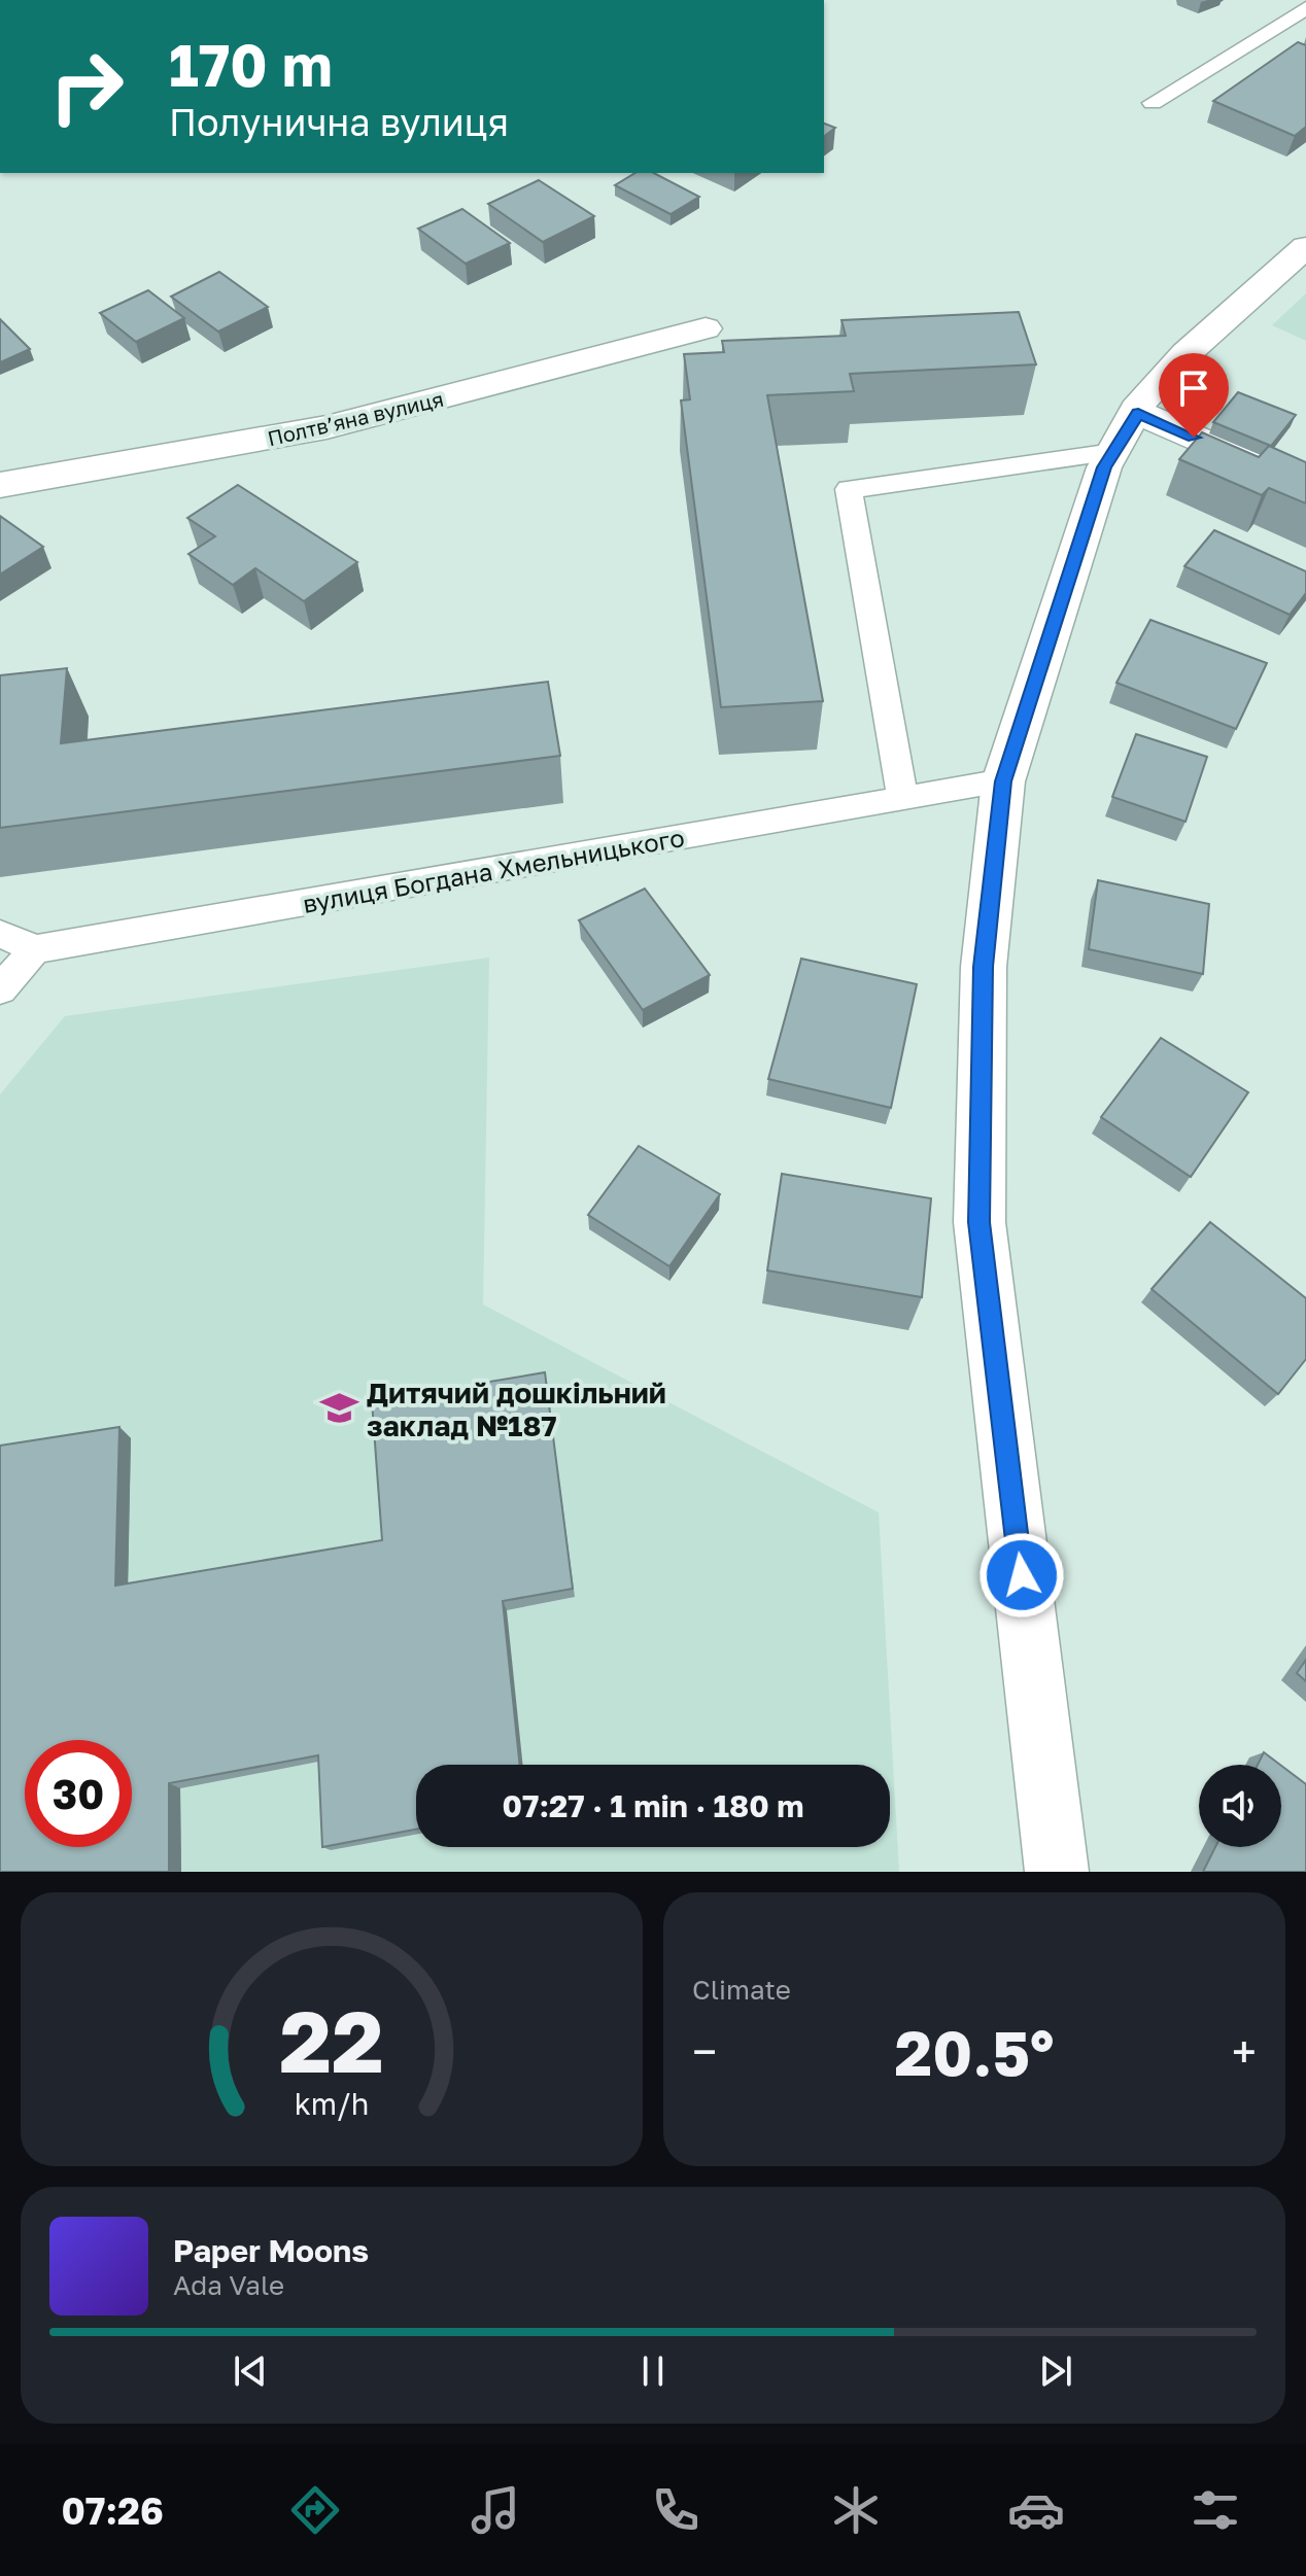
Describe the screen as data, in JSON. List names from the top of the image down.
{
  "streets": {
    "street": ["Полтвʼяна вулиця"],
    "lane": ["вулиця Богдана Хмельницького"]
  },
  "places": {
    "school or university": ["Дитячий дошкільний заклад №187"]
  },
  "page": {
    "turn": ["170 m", "Полунична вулиця"],
    "limit": "30",
    "trip": "07:27 · 1 min · 180 m",
    "tile": "Climate",
    "heat": ["−", "20.5°", "+"],
    "song": ["Paper Moons", "Ada Vale"],
    "tabs": "07:26",
    "gauge": ["22", "km/h"]
  }
}
